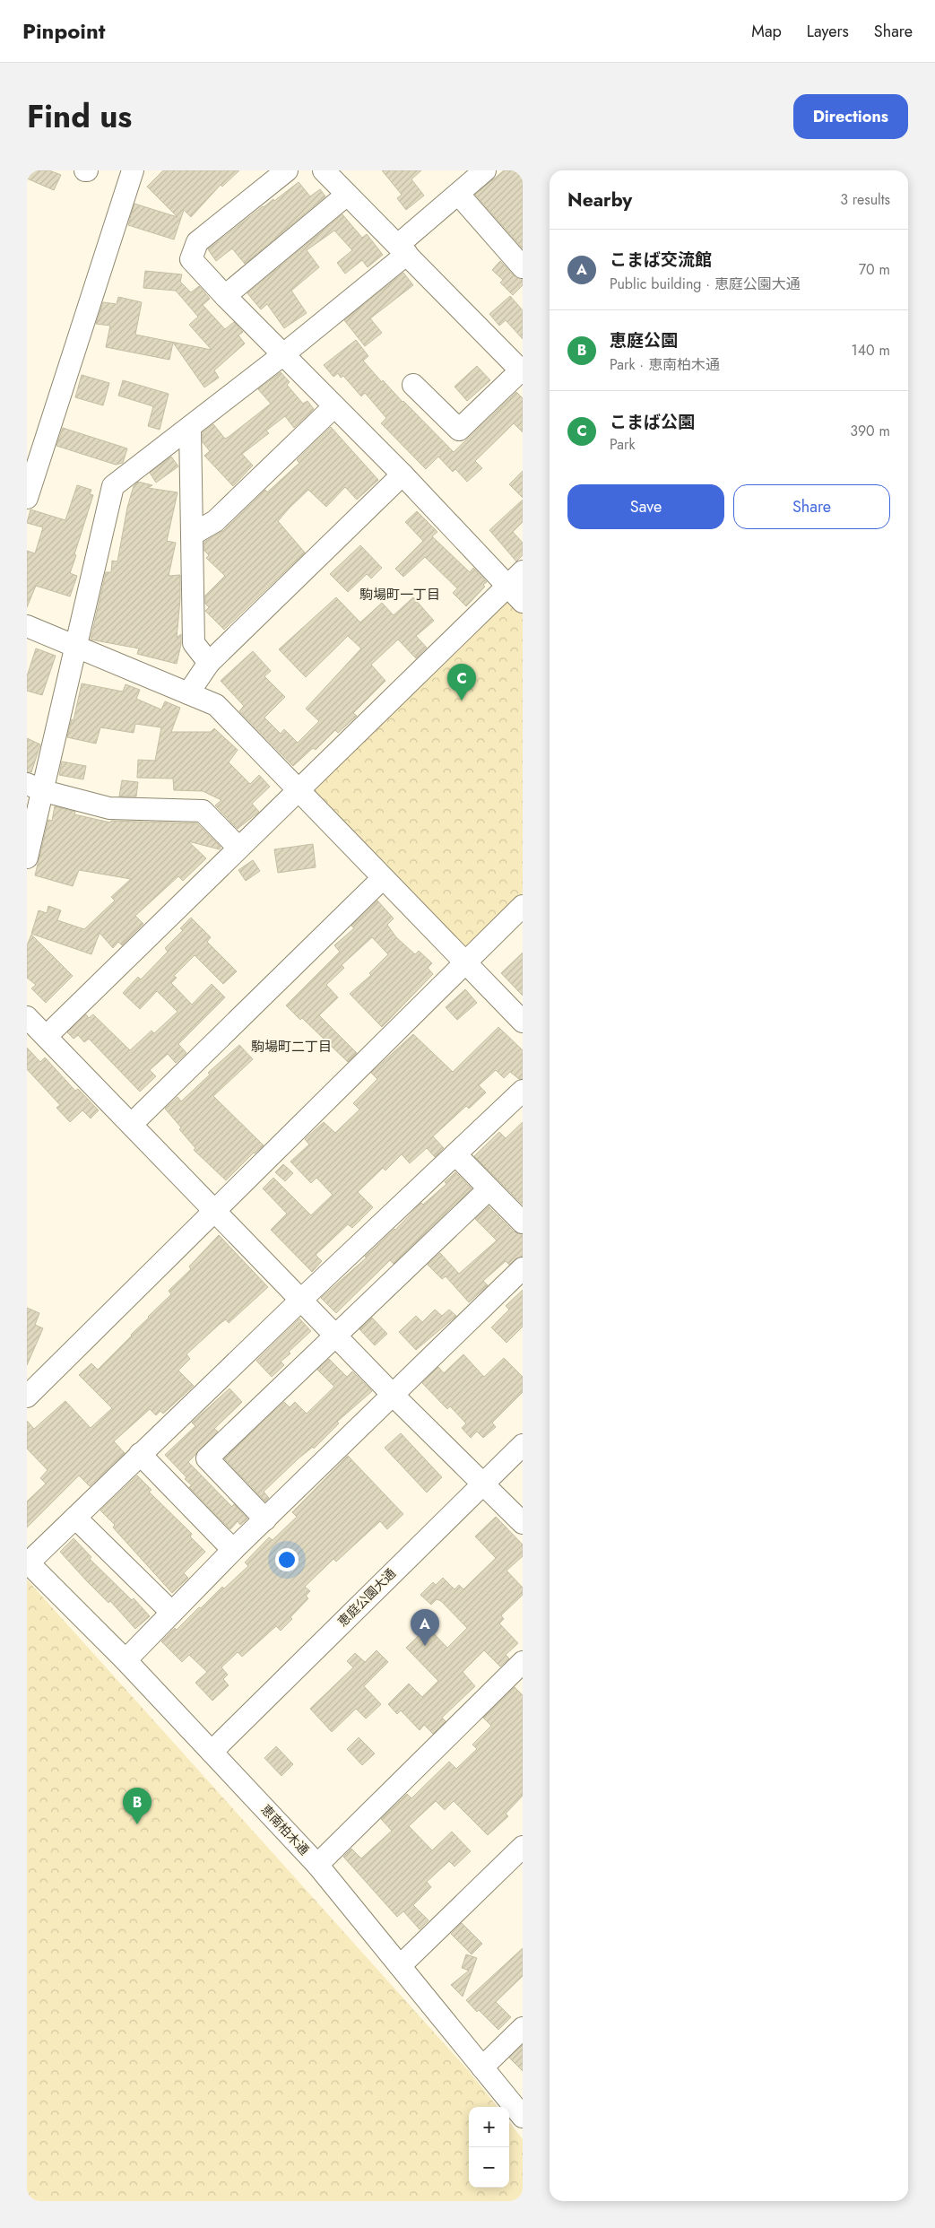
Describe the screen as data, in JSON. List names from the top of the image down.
{
  "streets": {
    "street": ["恵庭公園大通", "恵南柏木通"]
  },
  "crossings": [
    ["恵庭公園大通", "恵南柏木通"]
  ],
  "districts": ["駒場町一丁目", "駒場町二丁目"],
  "page": {
    "header": "Pinpoint",
    "nav": ["Map", "Layers", "Share"],
    "title": "Find us",
    "buttons": [
      "Directions",
      ["Save", "Share"]
    ],
    "heading": ["Nearby", "3 results"],
    "list": [
      {
        "mark": "A",
        "name": "こまば交流館",
        "note": "Public building · 恵庭公園大通",
        "value": "70 m"
      },
      {
        "mark": "B",
        "name": "恵庭公園",
        "note": "Park · 恵南柏木通",
        "value": "140 m"
      },
      {
        "mark": "C",
        "name": "こまば公園",
        "note": "Park",
        "value": "390 m"
      }
    ],
    "pins": ["C", "A", "B"],
    "map_buttons": ["+", "−"]
  }
}
